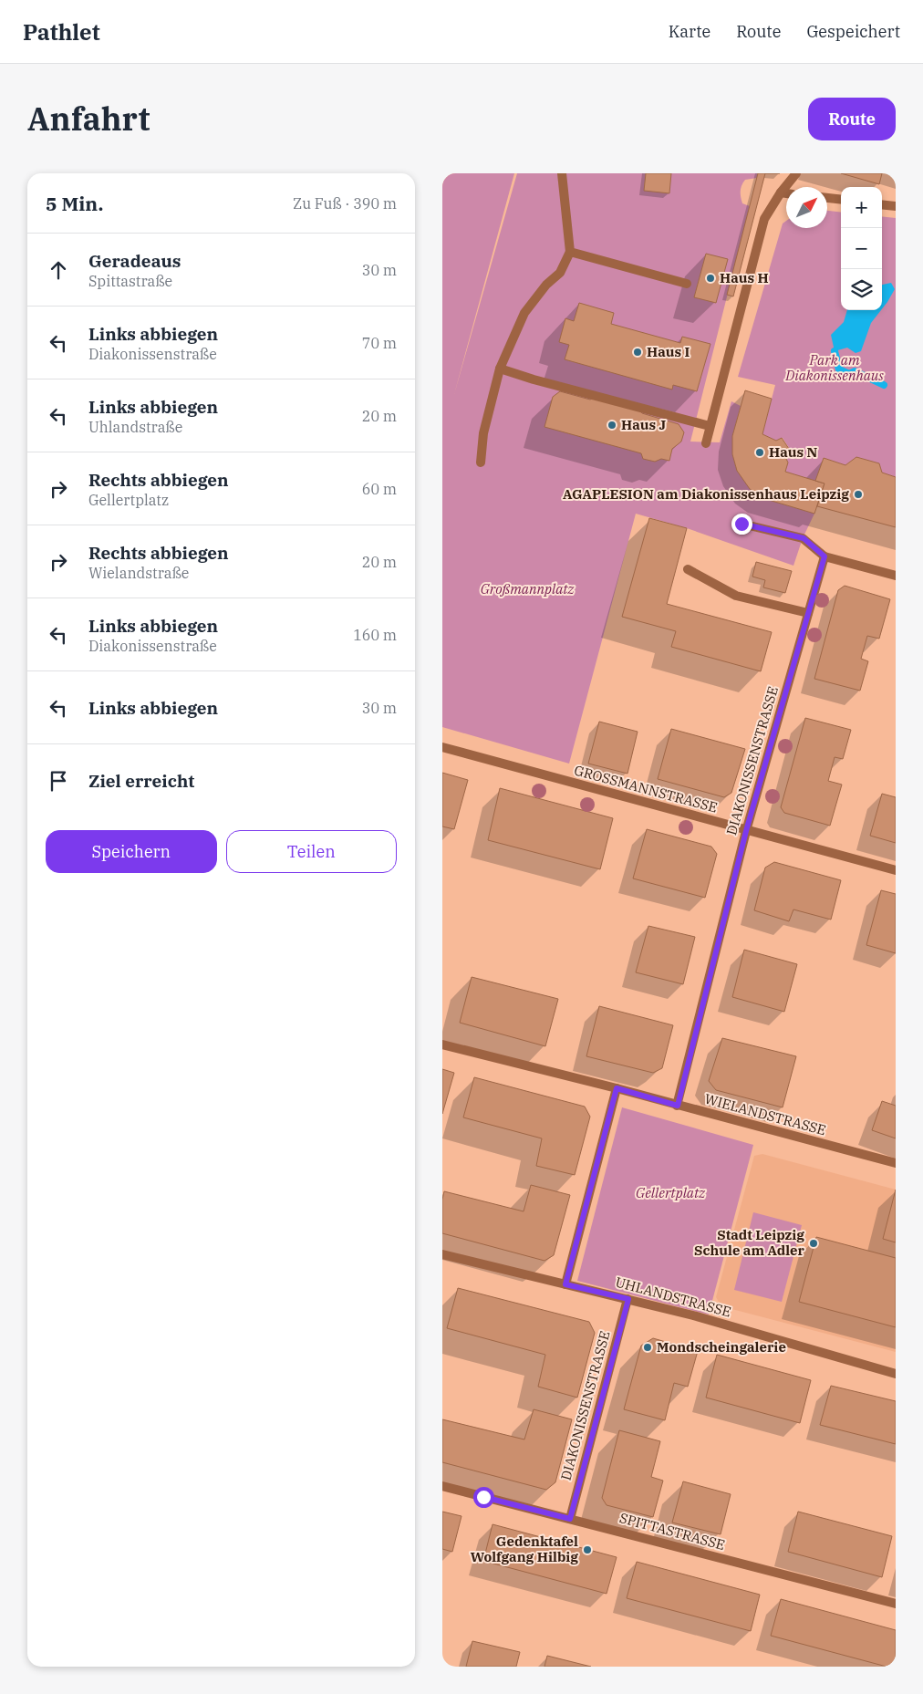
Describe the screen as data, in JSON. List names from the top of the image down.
{
  "streets": {
    "street": [
      "DIAKONISSENSTRASSE",
      "GROSSMANNSTRASSE",
      "WIELANDSTRASSE",
      "UHLANDSTRASSE",
      "SPITTASTRASSE"
    ]
  },
  "crossings": [
    ["DIAKONISSENSTRASSE", "GROSSMANNSTRASSE"],
    ["DIAKONISSENSTRASSE", "WIELANDSTRASSE"],
    ["DIAKONISSENSTRASSE", "UHLANDSTRASSE"],
    ["DIAKONISSENSTRASSE", "SPITTASTRASSE"]
  ],
  "parks": ["Park am Diakonissenhaus", "Großmannplatz", "Gellertplatz"],
  "places": [
    "Haus H",
    "Haus I",
    "Haus J",
    "Haus N",
    "AGAPLESION am Diakonissenhaus Leipzig",
    "Stadt Leipzig Schule am Adler",
    "Mondscheingalerie",
    "Gedenktafel Wolfgang Hilbig"
  ],
  "north": "top right",
  "page": {
    "header": "Pathlet",
    "nav": ["Karte", "Route", "Gespeichert"],
    "title": "Anfahrt",
    "buttons": [
      "Route",
      ["Speichern", "Teilen"]
    ],
    "heading": ["5 Min.", "Zu Fuß · 390 m"],
    "map_buttons": ["+", "−"],
    "list": [
      ["Geradeaus", "Spittastraße", "30 m"],
      ["Links abbiegen", "Diakonissenstraße", "70 m"],
      ["Links abbiegen", "Uhlandstraße", "20 m"],
      ["Rechts abbiegen", "Gellertplatz", "60 m"],
      ["Rechts abbiegen", "Wielandstraße", "20 m"],
      ["Links abbiegen", "Diakonissenstraße", "160 m"],
      ["Links abbiegen", "30 m"],
      "Ziel erreicht"
    ]
  }
}
